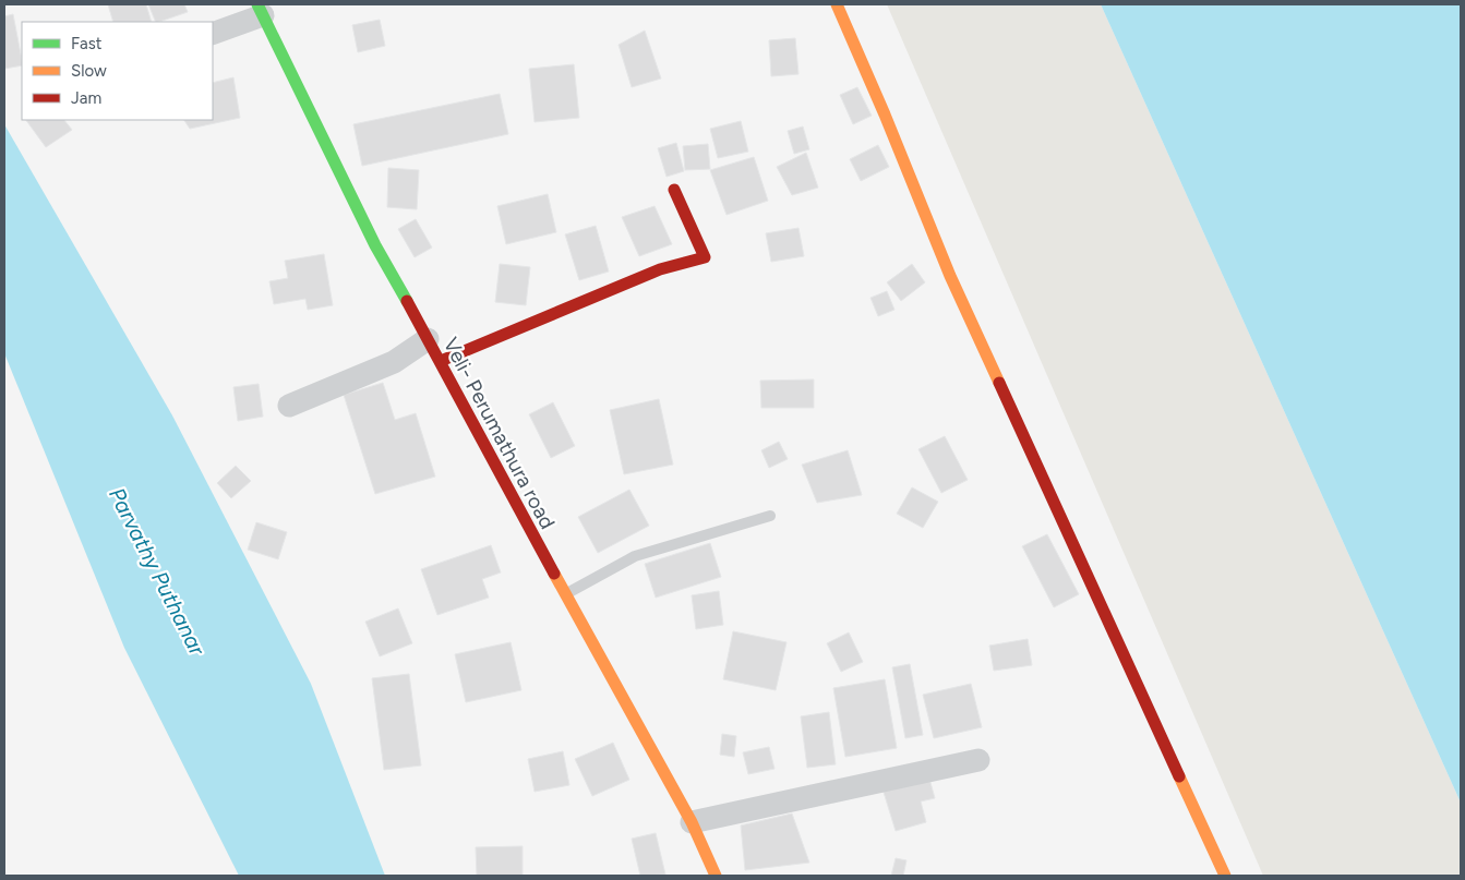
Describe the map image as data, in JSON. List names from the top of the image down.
{
  "streets": {
    "street": ["Veli- Perumathura road"]
  },
  "water": ["Parvathy Puthanar"],
  "legend": ["Fast", "Slow", "Jam"]
}
